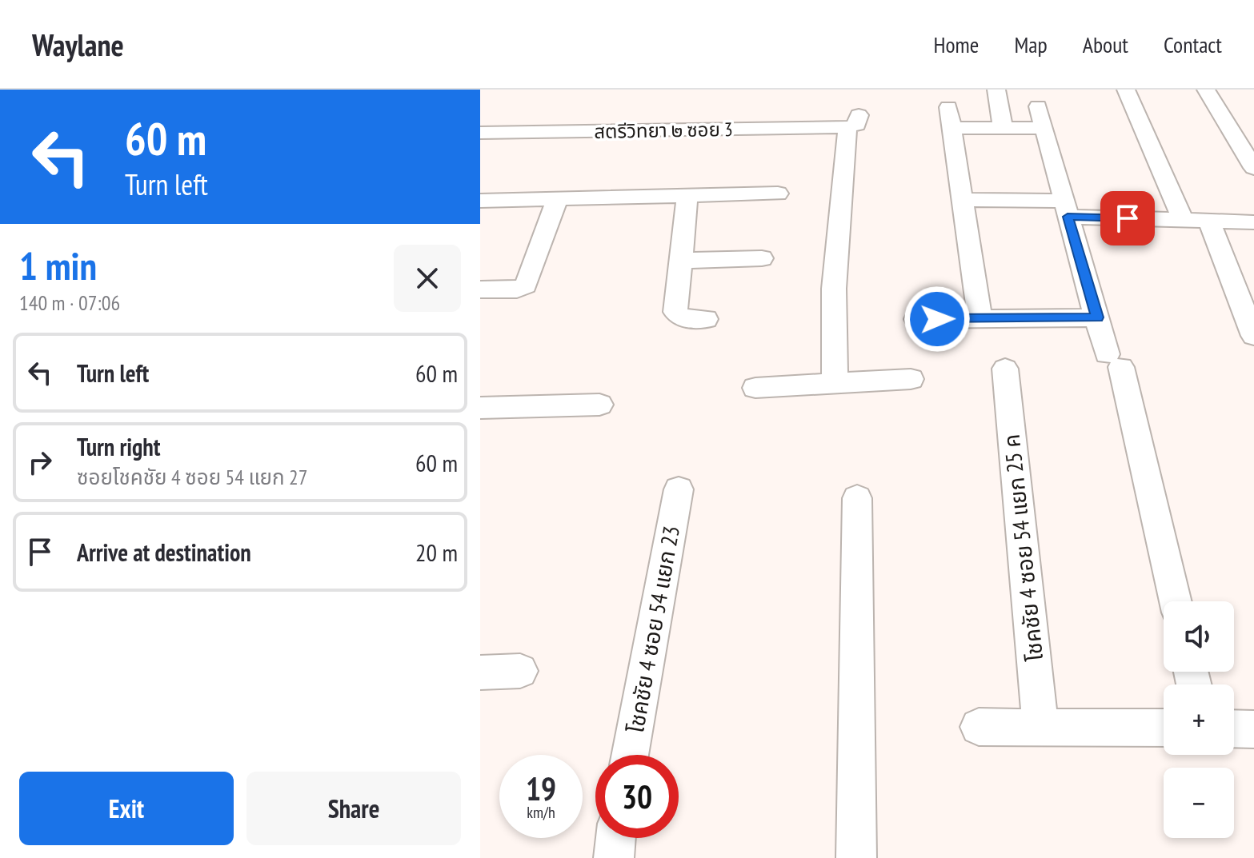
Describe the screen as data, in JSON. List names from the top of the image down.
{
  "streets": {
    "street": ["สตรีวิทยา ๒ ซอย 3", "โชคชัย 4 ซอย 54 แยก 25 ค", "โชคชัย 4 ซอย 54 แยก 23"]
  },
  "page": {
    "header": "Waylane",
    "nav": [
      "Home",
      "Map",
      "About",
      "Contact"
    ],
    "turn": ["60 m", "Turn left"],
    "heading": ["1 min", "140 m · 07:06"],
    "list": [
      {
        "name": "Turn left",
        "value": "60 m"
      },
      {
        "name": "Turn right",
        "note": "ซอยโชคชัย 4 ซอย 54 แยก 27",
        "value": "60 m"
      },
      {
        "name": "Arrive at destination",
        "value": "20 m"
      }
    ],
    "map_buttons": ["+", "−"],
    "speed": "19 km/h",
    "limit": "30",
    "buttons": ["Exit", "Share"]
  }
}
